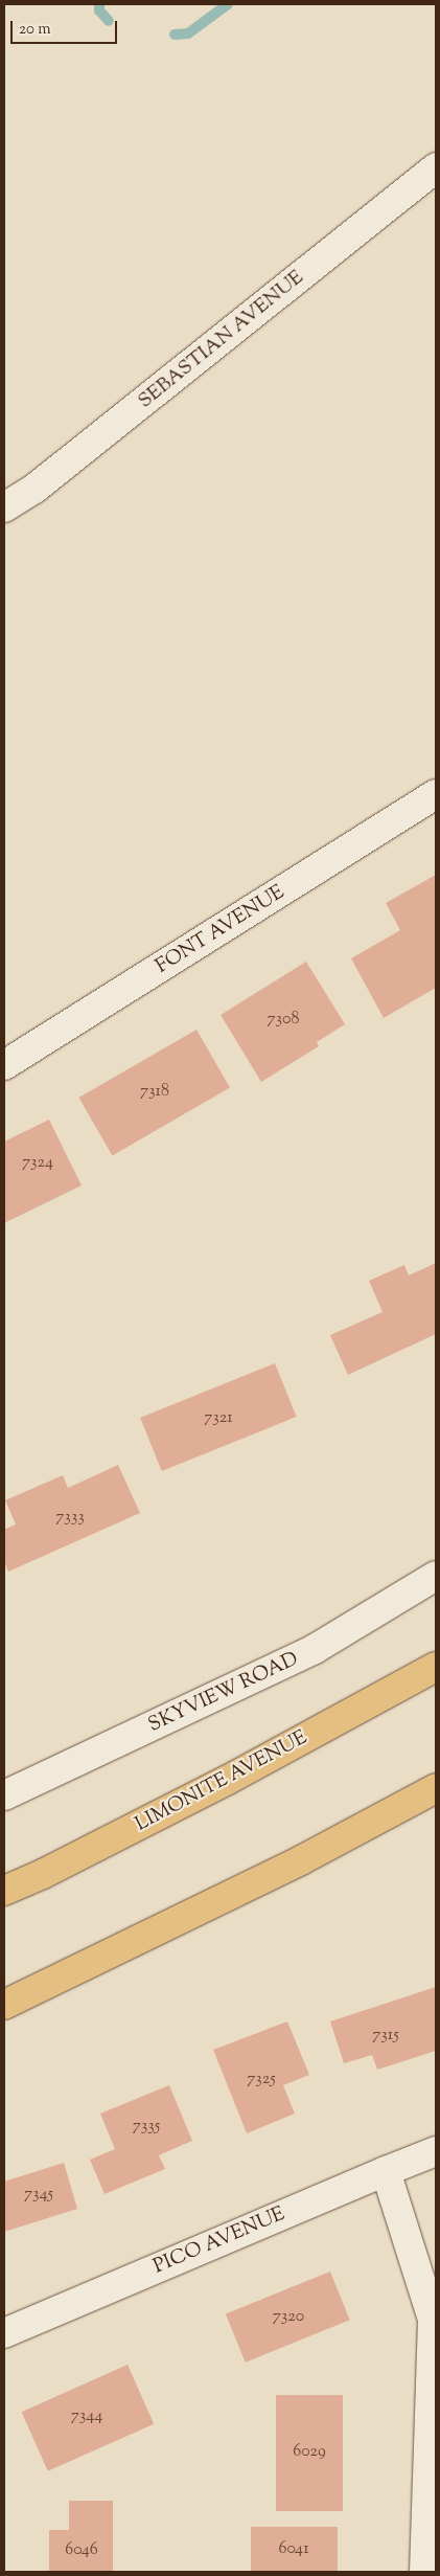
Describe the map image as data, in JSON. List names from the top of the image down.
{
  "streets": {
    "main road": ["LIMONITE AVENUE"],
    "street": [
      "SEBASTIAN AVENUE",
      "FONT AVENUE",
      "SKYVIEW ROAD",
      "PICO AVENUE"
    ]
  },
  "house_numbers": [
    "7308",
    "7318",
    "7324",
    "7321",
    "7333",
    "7315",
    "7325",
    "7335",
    "7345",
    "7320",
    "7344",
    "6029",
    "6041",
    "6046"
  ],
  "scale_bar": "20 m"
}
